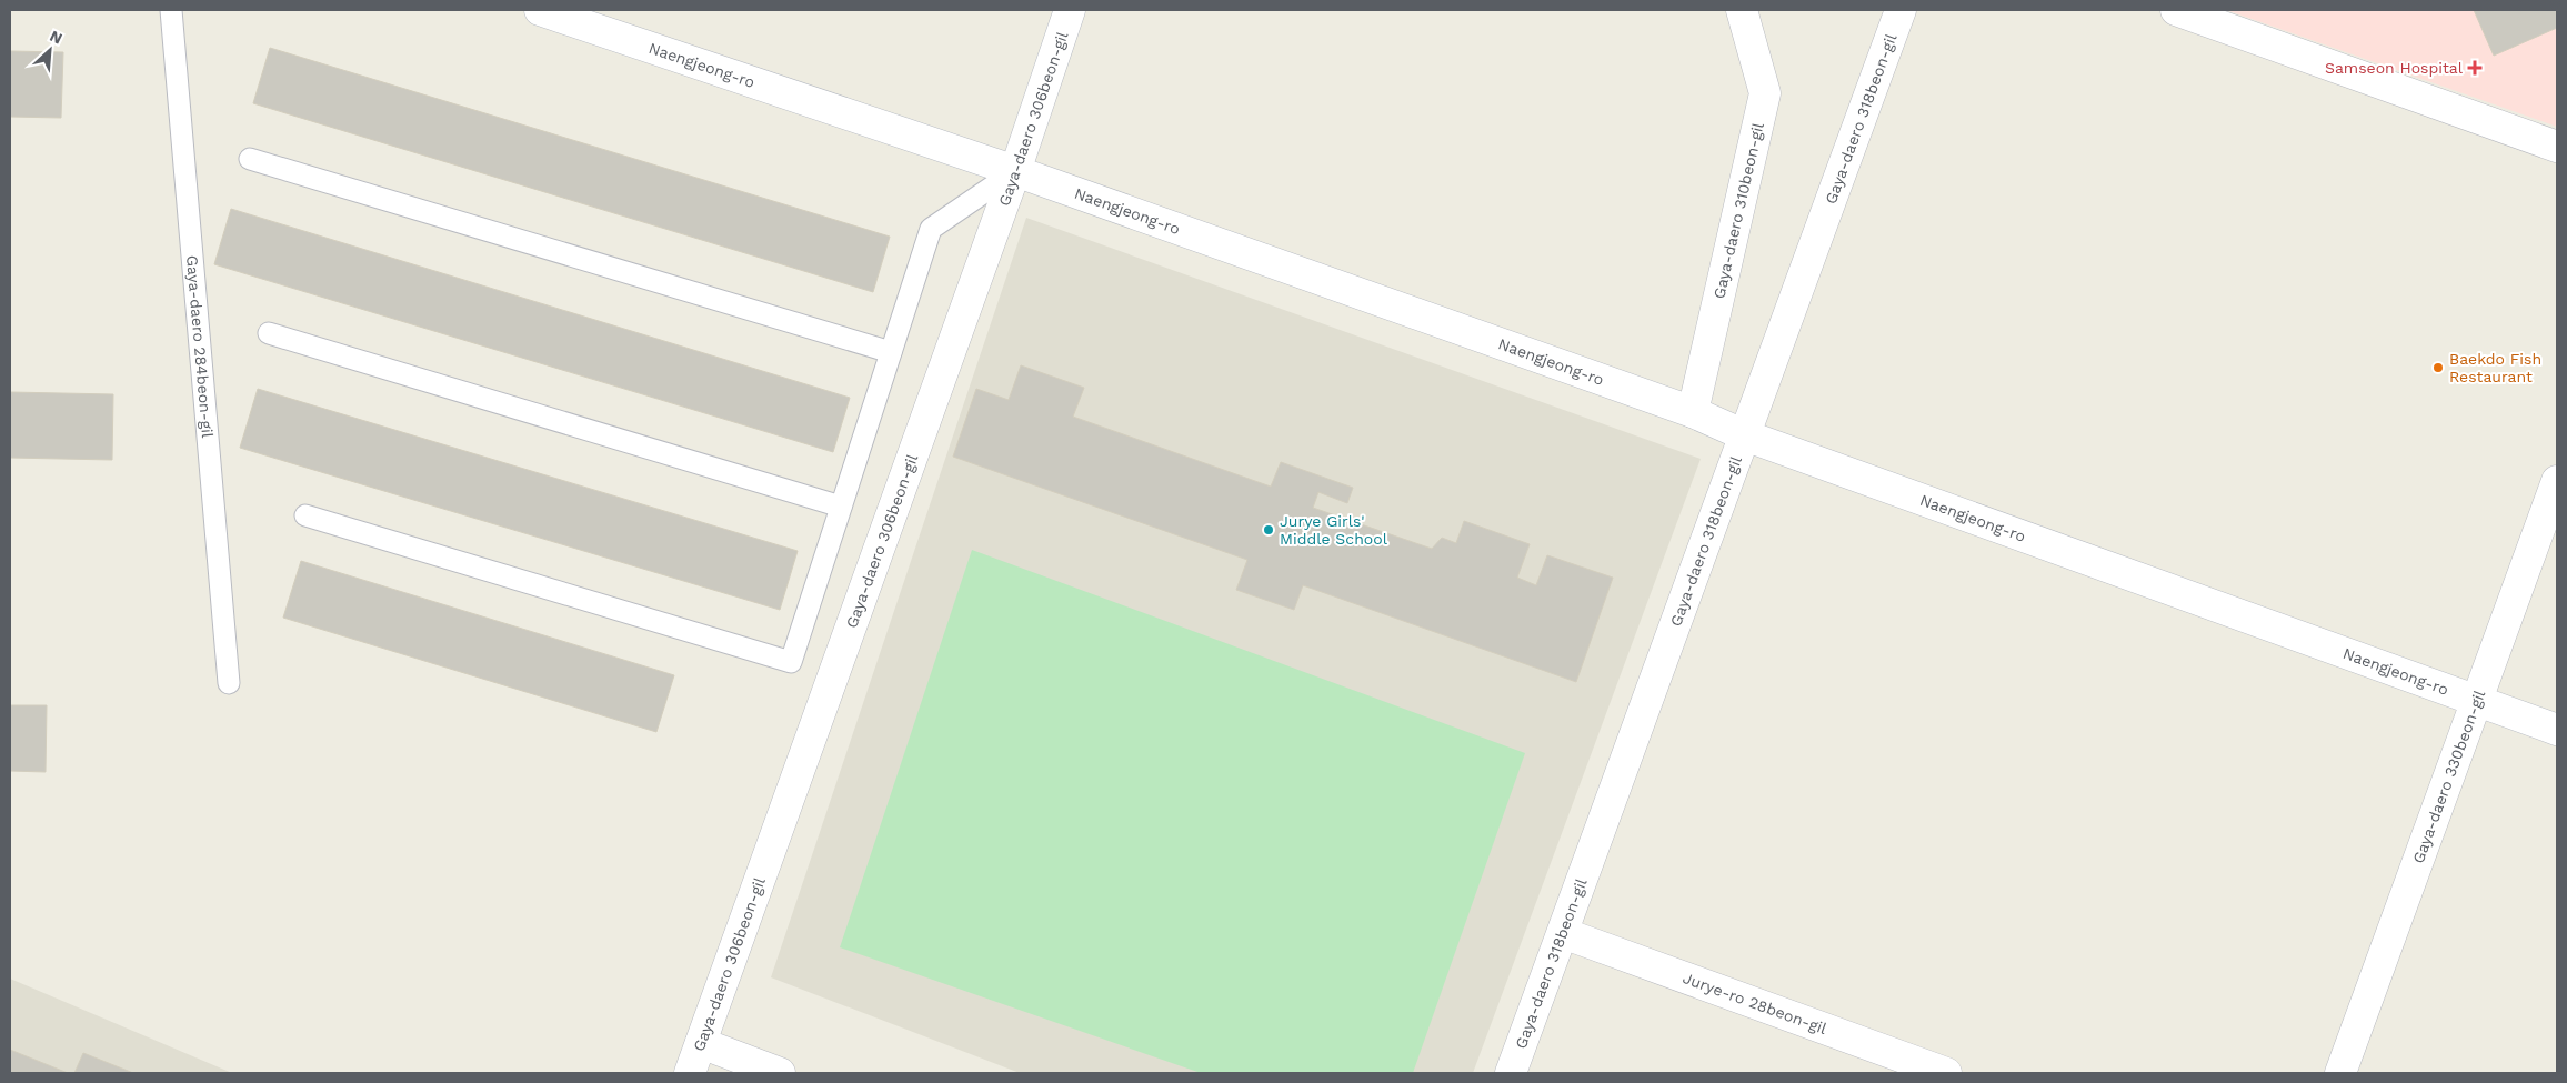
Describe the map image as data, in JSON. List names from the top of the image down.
{
  "streets": {
    "street": [
      "Naengjeong-ro",
      "Gaya-daero 306beon-gil",
      "Gaya-daero 318beon-gil",
      "Gaya-daero 310beon-gil",
      "Gaya-daero 330beon-gil",
      "Jurye-ro 28beon-gil"
    ],
    "lane": ["Gaya-daero 284beon-gil"]
  },
  "crossings": [
    ["Naengjeong-ro", "Gaya-daero 306beon-gil"],
    ["Naengjeong-ro", "Gaya-daero 318beon-gil"],
    ["Naengjeong-ro", "Gaya-daero 310beon-gil"],
    ["Naengjeong-ro", "Gaya-daero 330beon-gil"],
    ["Gaya-daero 318beon-gil", "Jurye-ro 28beon-gil"]
  ],
  "places": {
    "health": ["Samseon Hospital"],
    "other": ["Baekdo Fish Restaurant", "Jurye Girls' Middle School"]
  },
  "north": "top right"
}
